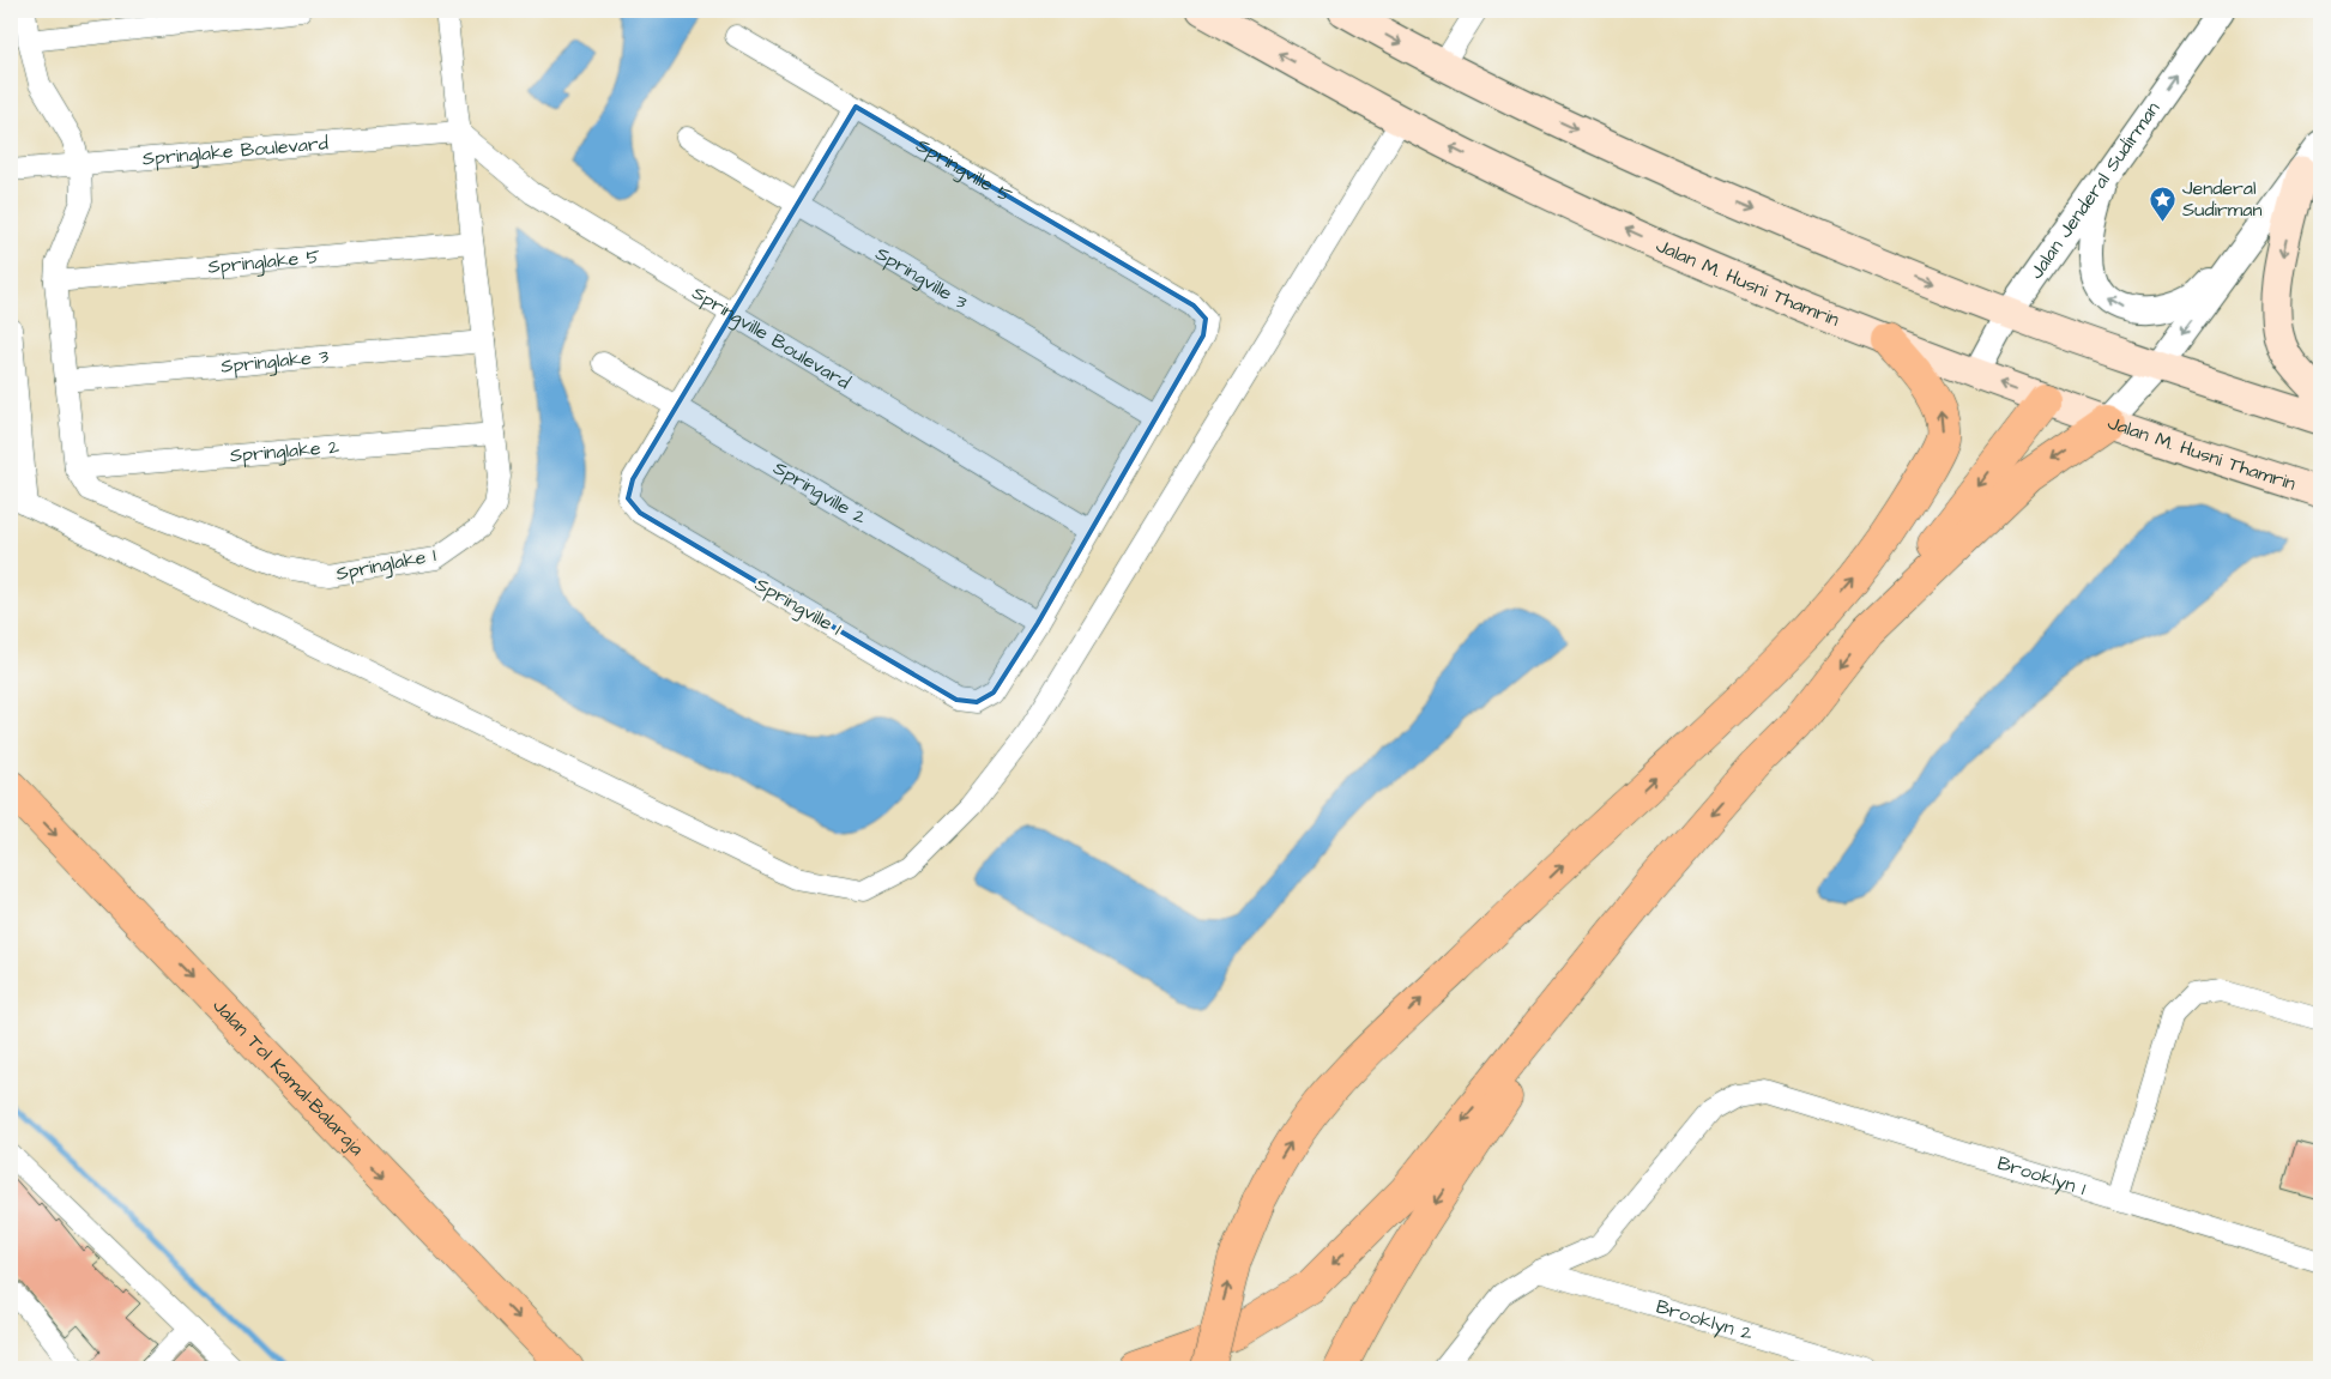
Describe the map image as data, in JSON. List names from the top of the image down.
{
  "streets": {
    "highway": ["Jalan Tol Kamal–Balaraja"],
    "main road": ["Jalan M. Husni Thamrin"],
    "street": [
      "Springlake Boulevard",
      "Springville 5",
      "Jalan Jenderal Sudirman",
      "Springlake 5",
      "Springville 3",
      "Springville Boulevard",
      "Springlake 3",
      "Springlake 2",
      "Springville 2",
      "Springlake 1",
      "Springville 1",
      "Brooklyn 1",
      "Brooklyn 2"
    ]
  },
  "crossings": [
    ["Springlake Boulevard", "Springville Boulevard"],
    ["Springville 5", "Springville 3"],
    ["Jalan Jenderal Sudirman", "Jalan M. Husni Thamrin"],
    ["Springlake 2", "Springlake 1"],
    ["Springville 2", "Springville 1"],
    ["Brooklyn 1", "Brooklyn 2"]
  ],
  "one_way": ["Jalan Tol Kamal–Balaraja"],
  "places": {
    "place": ["Jenderal Sudirman"]
  }
}
